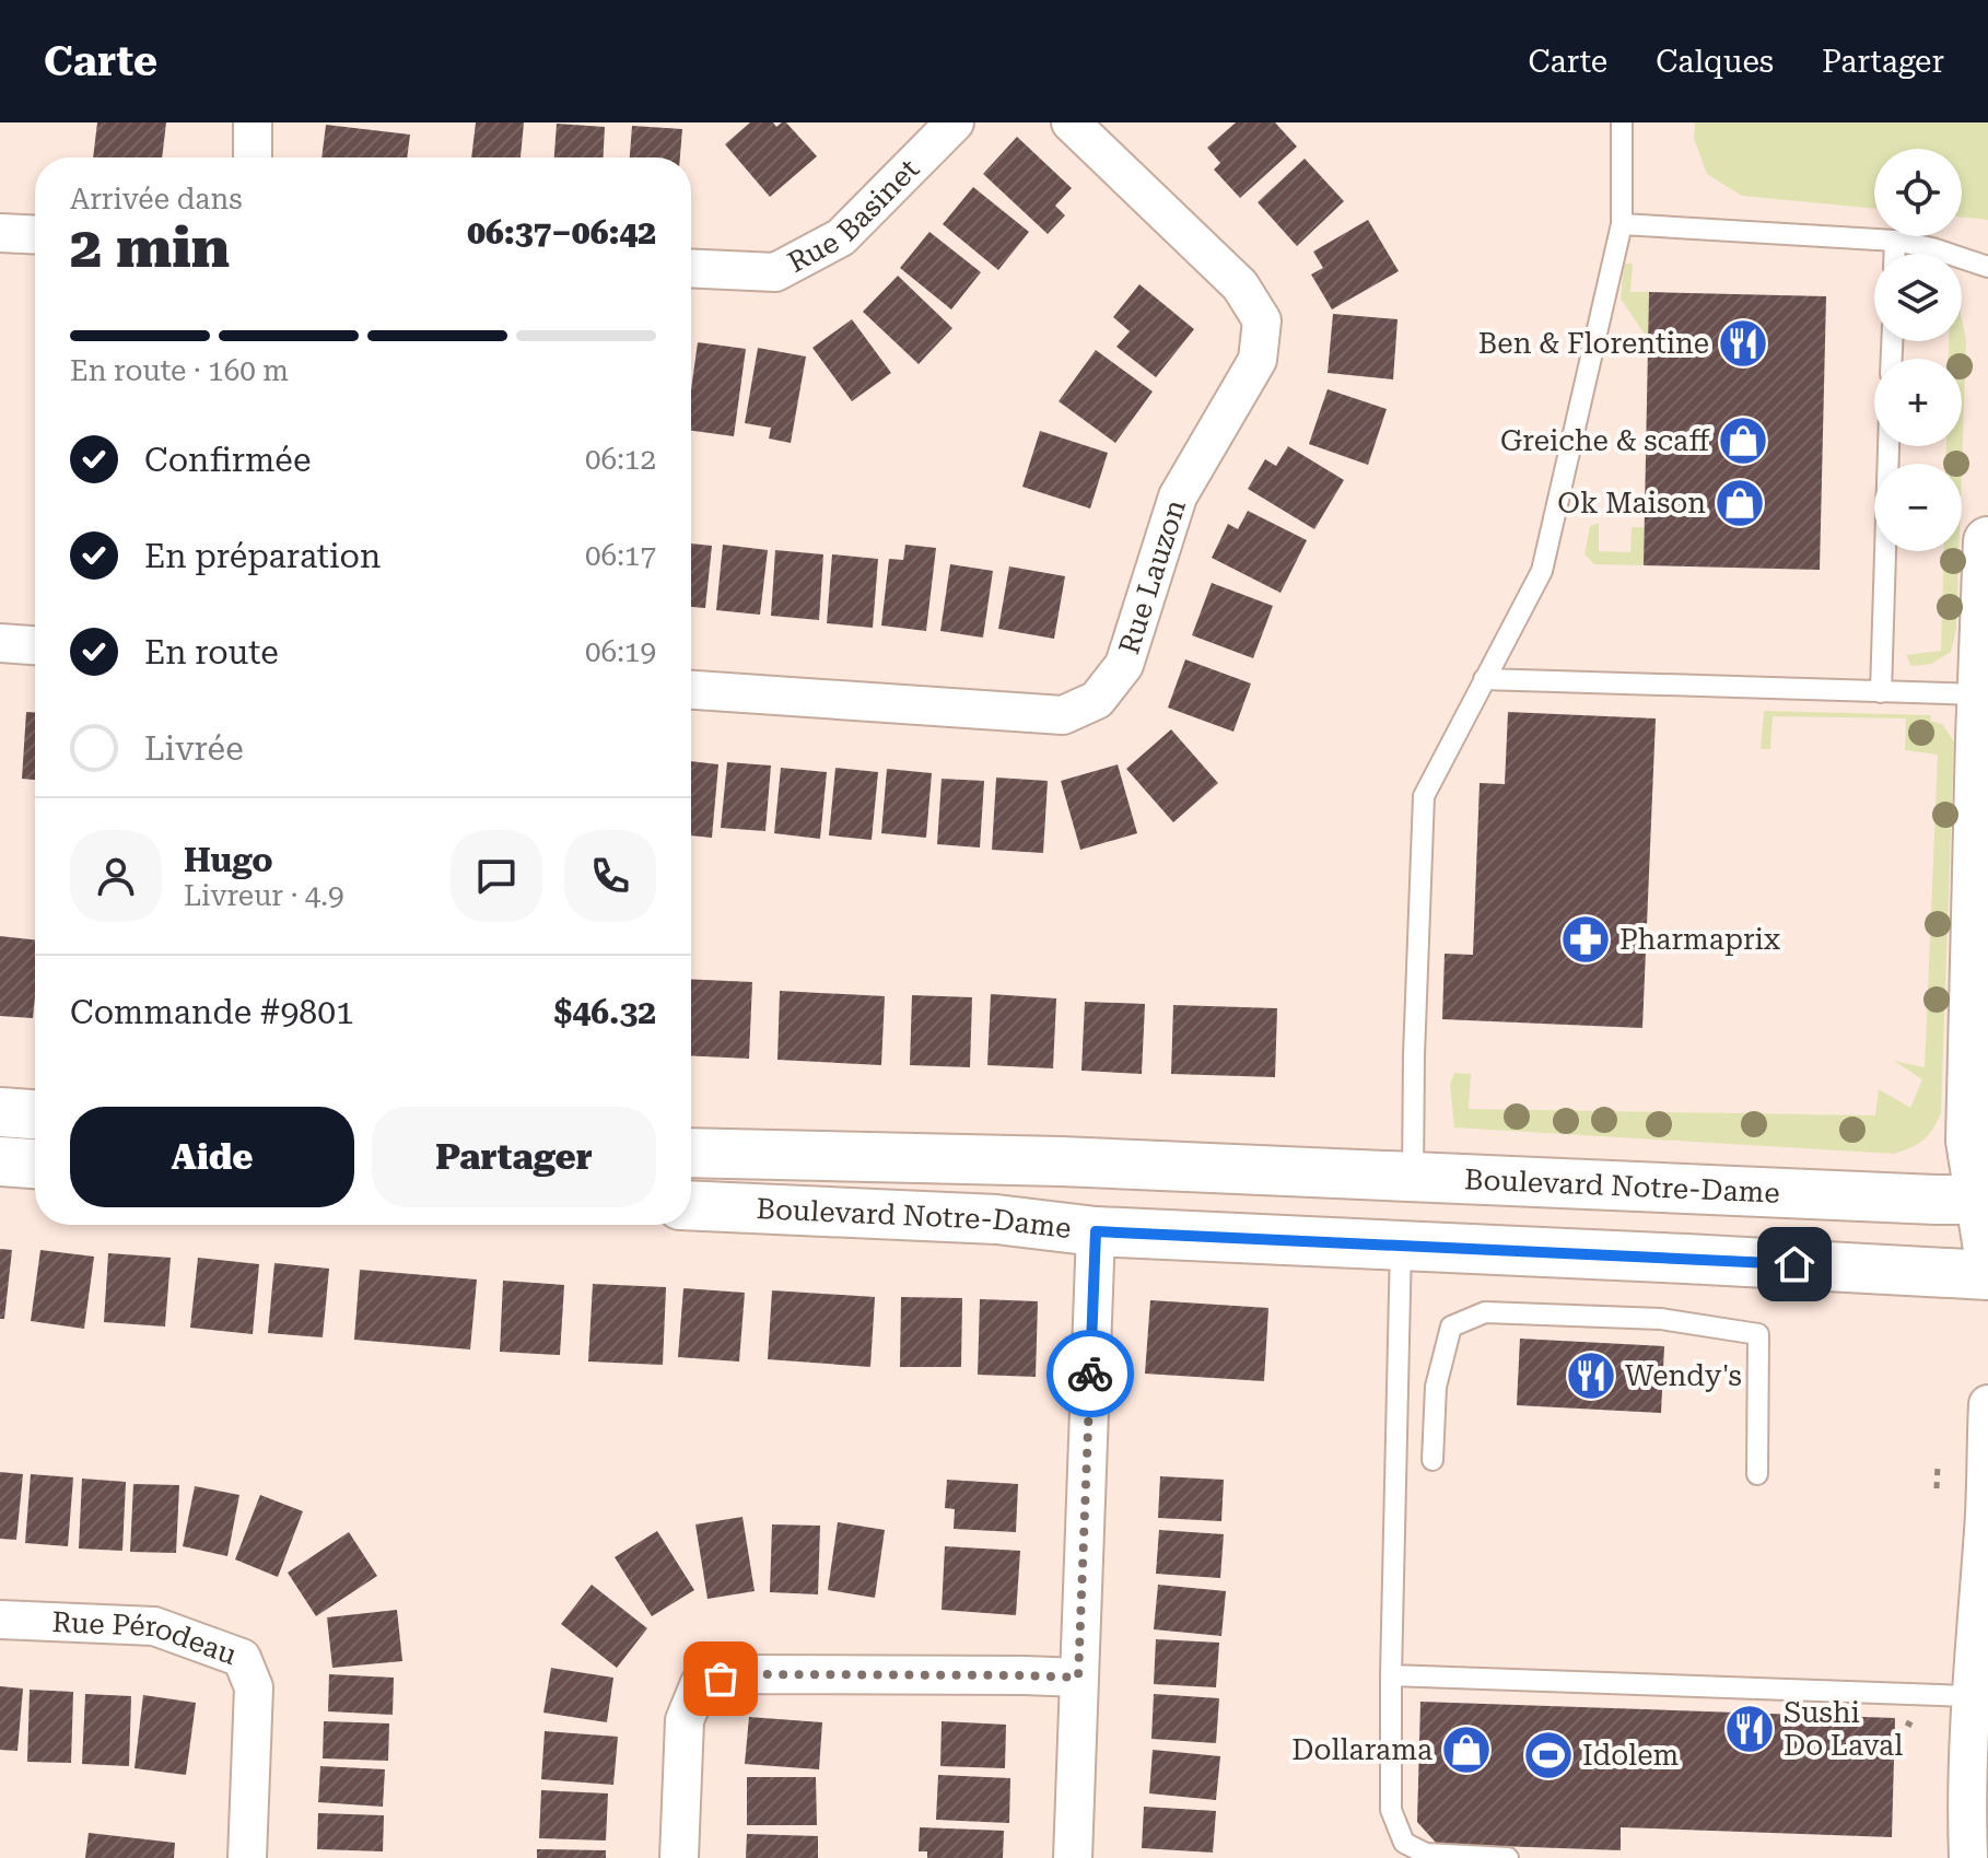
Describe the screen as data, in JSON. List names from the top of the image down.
{
  "streets": {
    "street": [
      "Rue Basinet",
      "Rue Lauzon",
      "Boulevard Notre-Dame",
      "Rue Pérodeau"
    ]
  },
  "places": {
    "restaurant": ["Ben & Florentine", "Wendy's", "Sushi Do Laval"],
    "shop": ["Greiche & scaff", "Ok Maison", "Dollarama"],
    "pharmacy": ["Pharmaprix"],
    "sports": ["Idolem"]
  },
  "page": {
    "header": "Carte",
    "nav": ["Carte", "Calques", "Partager"],
    "map_buttons": ["+", "−"],
    "heading": ["2 min", "Arrivée dans", "06:37–06:42"],
    "panel": [
      "Hugo",
      "Livreur · 4.9",
      "Commande #9801",
      "$46.32"
    ],
    "bar": "En route · 160 m",
    "list": [
      ["Confirmée", "06:12"],
      ["En préparation", "06:17"],
      ["En route", "06:19"],
      "Livrée"
    ],
    "buttons": ["Aide", "Partager"]
  }
}
